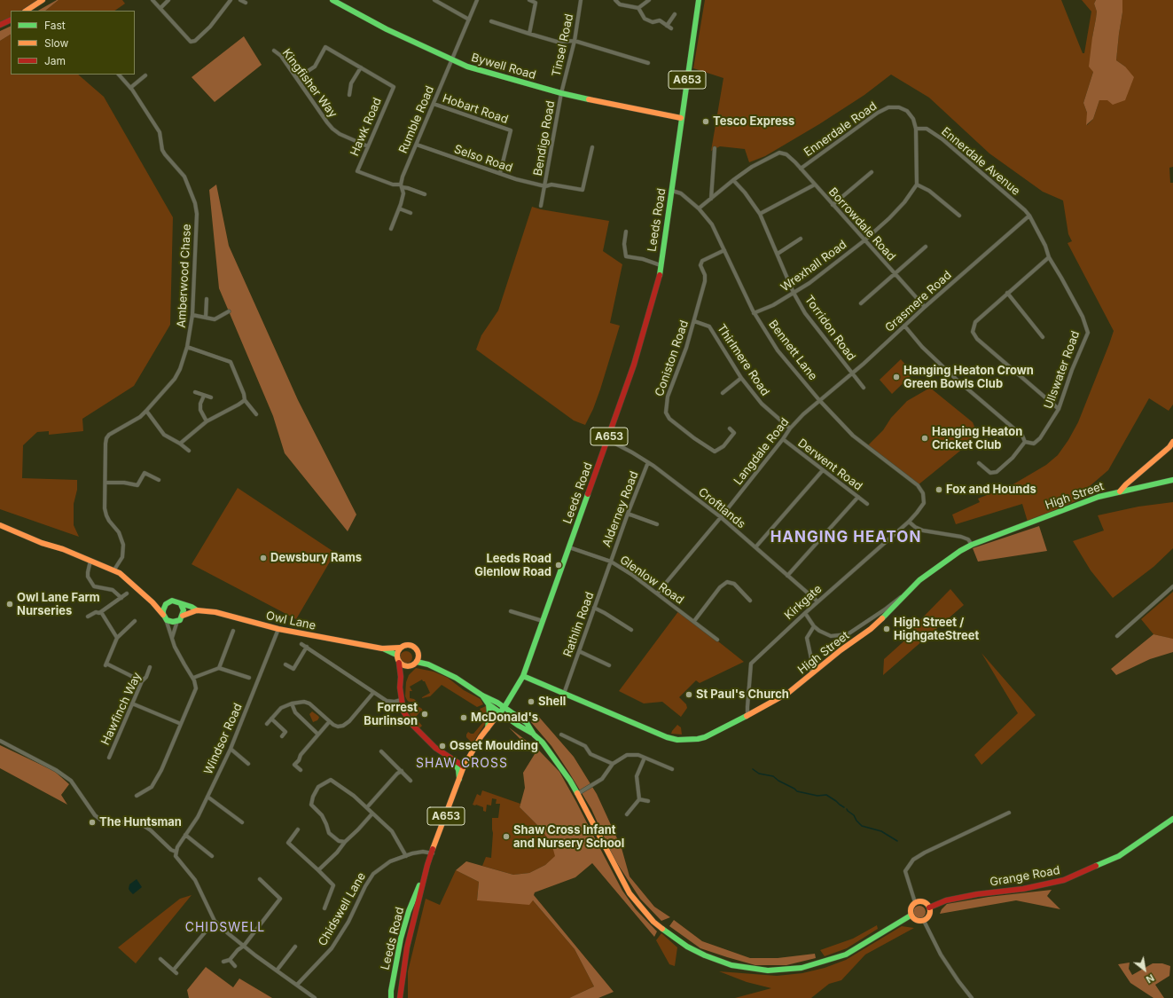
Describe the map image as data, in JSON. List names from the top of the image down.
{
  "streets": {
    "main road": [
      "Bywell Road",
      "A653",
      "Leeds Road",
      "High Street",
      "Owl Lane",
      "Grange Road"
    ],
    "street": [
      "Tinsel Road",
      "Kingfisher Way",
      "Hobart Road",
      "Rumble Road",
      "Hawk Road",
      "Ennerdale Road",
      "Bendigo Road",
      "Selso Road",
      "Ennerdale Avenue",
      "Borrowdale Road",
      "Wrexhall Road",
      "Amberwood Chase",
      "Grasmere Road",
      "Torridon Road",
      "Bennett Lane",
      "Coniston Road",
      "Thirlmere Road",
      "Ullswater Road",
      "Langdale Road",
      "Derwent Road",
      "Croftlands",
      "Alderney Road",
      "Glenlow Road",
      "Kirkgate",
      "Rathlin Road",
      "Hawfinch Way",
      "Windsor Road",
      "Chidswell Lane"
    ]
  },
  "crossings": [
    ["Tinsel Road", "Bywell Road"],
    ["Tinsel Road", "Bendigo Road"],
    ["Bywell Road", "Rumble Road"],
    ["Bywell Road", "Bendigo Road"],
    ["Bywell Road", "Leeds Road"],
    ["Kingfisher Way", "Hawk Road"],
    ["Hobart Road", "Rumble Road"],
    ["Hobart Road", "Selso Road"],
    ["Rumble Road", "Hawk Road"],
    ["Rumble Road", "Selso Road"],
    ["Ennerdale Road", "Ennerdale Avenue"],
    ["Ennerdale Road", "Borrowdale Road"],
    ["Bendigo Road", "Selso Road"],
    ["Ennerdale Avenue", "Grasmere Road"],
    ["Ennerdale Avenue", "Ullswater Road"],
    ["Leeds Road", "Bennett Lane"],
    ["Leeds Road", "High Street"],
    ["Leeds Road", "Croftlands"],
    ["Leeds Road", "Glenlow Road"],
    ["Leeds Road", "Chidswell Lane"],
    ["Borrowdale Road", "Wrexhall Road"],
    ["Borrowdale Road", "Grasmere Road"],
    ["Borrowdale Road", "Torridon Road"],
    ["Wrexhall Road", "Torridon Road"],
    ["Wrexhall Road", "Bennett Lane"],
    ["Amberwood Chase", "Owl Lane"],
    ["Grasmere Road", "Torridon Road"],
    ["Grasmere Road", "Bennett Lane"],
    ["Grasmere Road", "Ullswater Road"],
    ["Grasmere Road", "Langdale Road"],
    ["Bennett Lane", "Coniston Road"],
    ["Bennett Lane", "Langdale Road"],
    ["Bennett Lane", "Kirkgate"],
    ["Coniston Road", "Thirlmere Road"],
    ["Thirlmere Road", "Langdale Road"],
    ["Langdale Road", "Derwent Road"],
    ["Langdale Road", "Croftlands"],
    ["Langdale Road", "Glenlow Road"],
    ["High Street", "Kirkgate"],
    ["High Street", "Rathlin Road"],
    ["Croftlands", "Alderney Road"],
    ["Croftlands", "Kirkgate"],
    ["Alderney Road", "Glenlow Road"],
    ["Alderney Road", "Rathlin Road"],
    ["Glenlow Road", "Rathlin Road"],
    ["Owl Lane", "Windsor Road"]
  ],
  "districts": ["HANGING HEATON", "SHAW CROSS", "CHIDSWELL"],
  "places": [
    "Tesco Express",
    "Hanging Heaton Crown Green Bowls Club",
    "Hanging Heaton Cricket Club",
    "Fox and Hounds",
    "Dewsbury Rams",
    "Leeds Road Glenlow Road",
    "Owl Lane Farm Nurseries",
    "High Street / HighgateStreet",
    "St Paul's Church",
    "Shell",
    "Forrest Burlinson",
    "McDonald's",
    "Osset Moulding",
    "The Huntsman",
    "Shaw Cross Infant and Nursery School"
  ],
  "legend": ["Fast", "Slow", "Jam"],
  "north": "bottom right"
}
